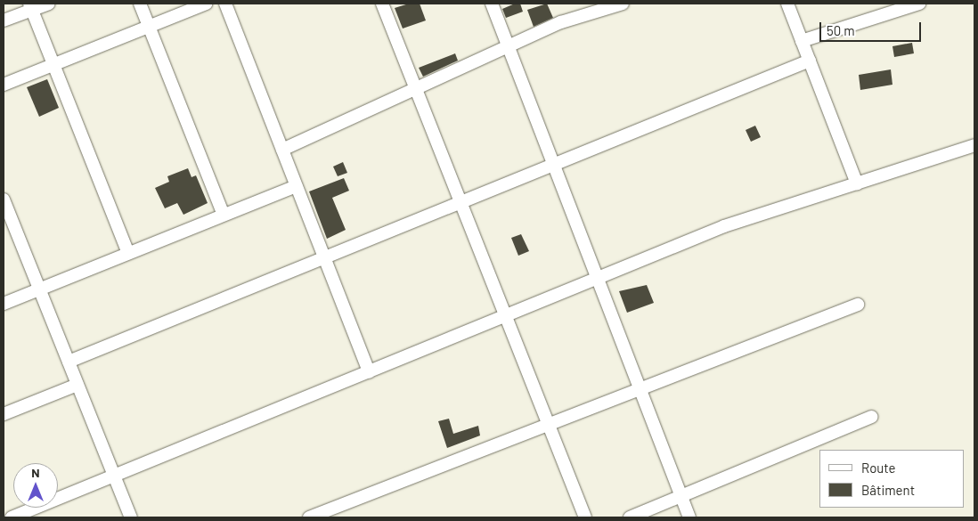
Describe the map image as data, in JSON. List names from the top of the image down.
{
  "legend": ["Route", "Bâtiment"],
  "scale_bar": "50 m",
  "north": "top"
}
